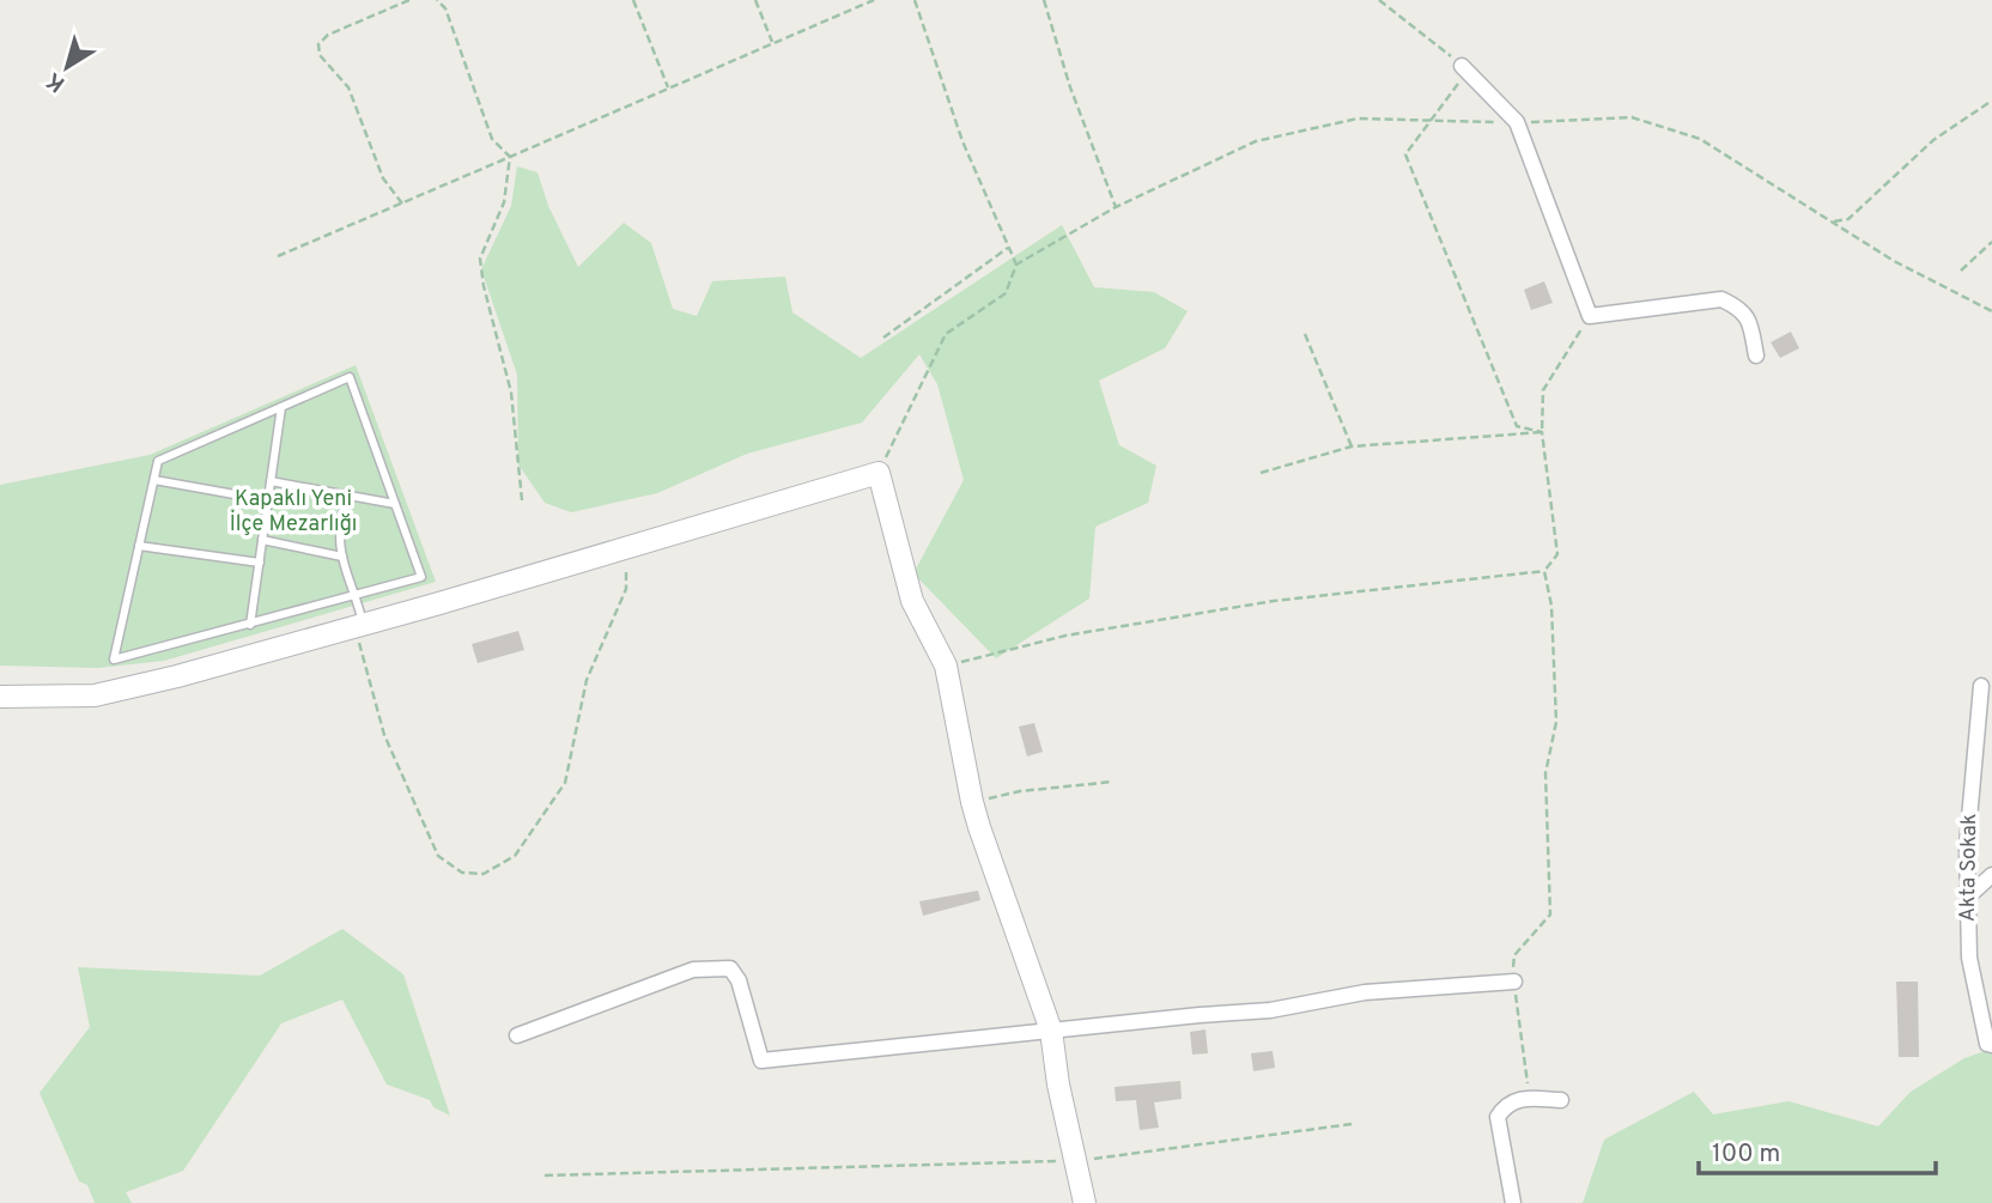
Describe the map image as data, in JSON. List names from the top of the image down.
{
  "streets": {
    "street": ["Akta Sokak"]
  },
  "parks": ["Kapaklı Yeni İlçe Mezarlığı"],
  "scale_bar": "100 m",
  "north": "bottom left"
}
